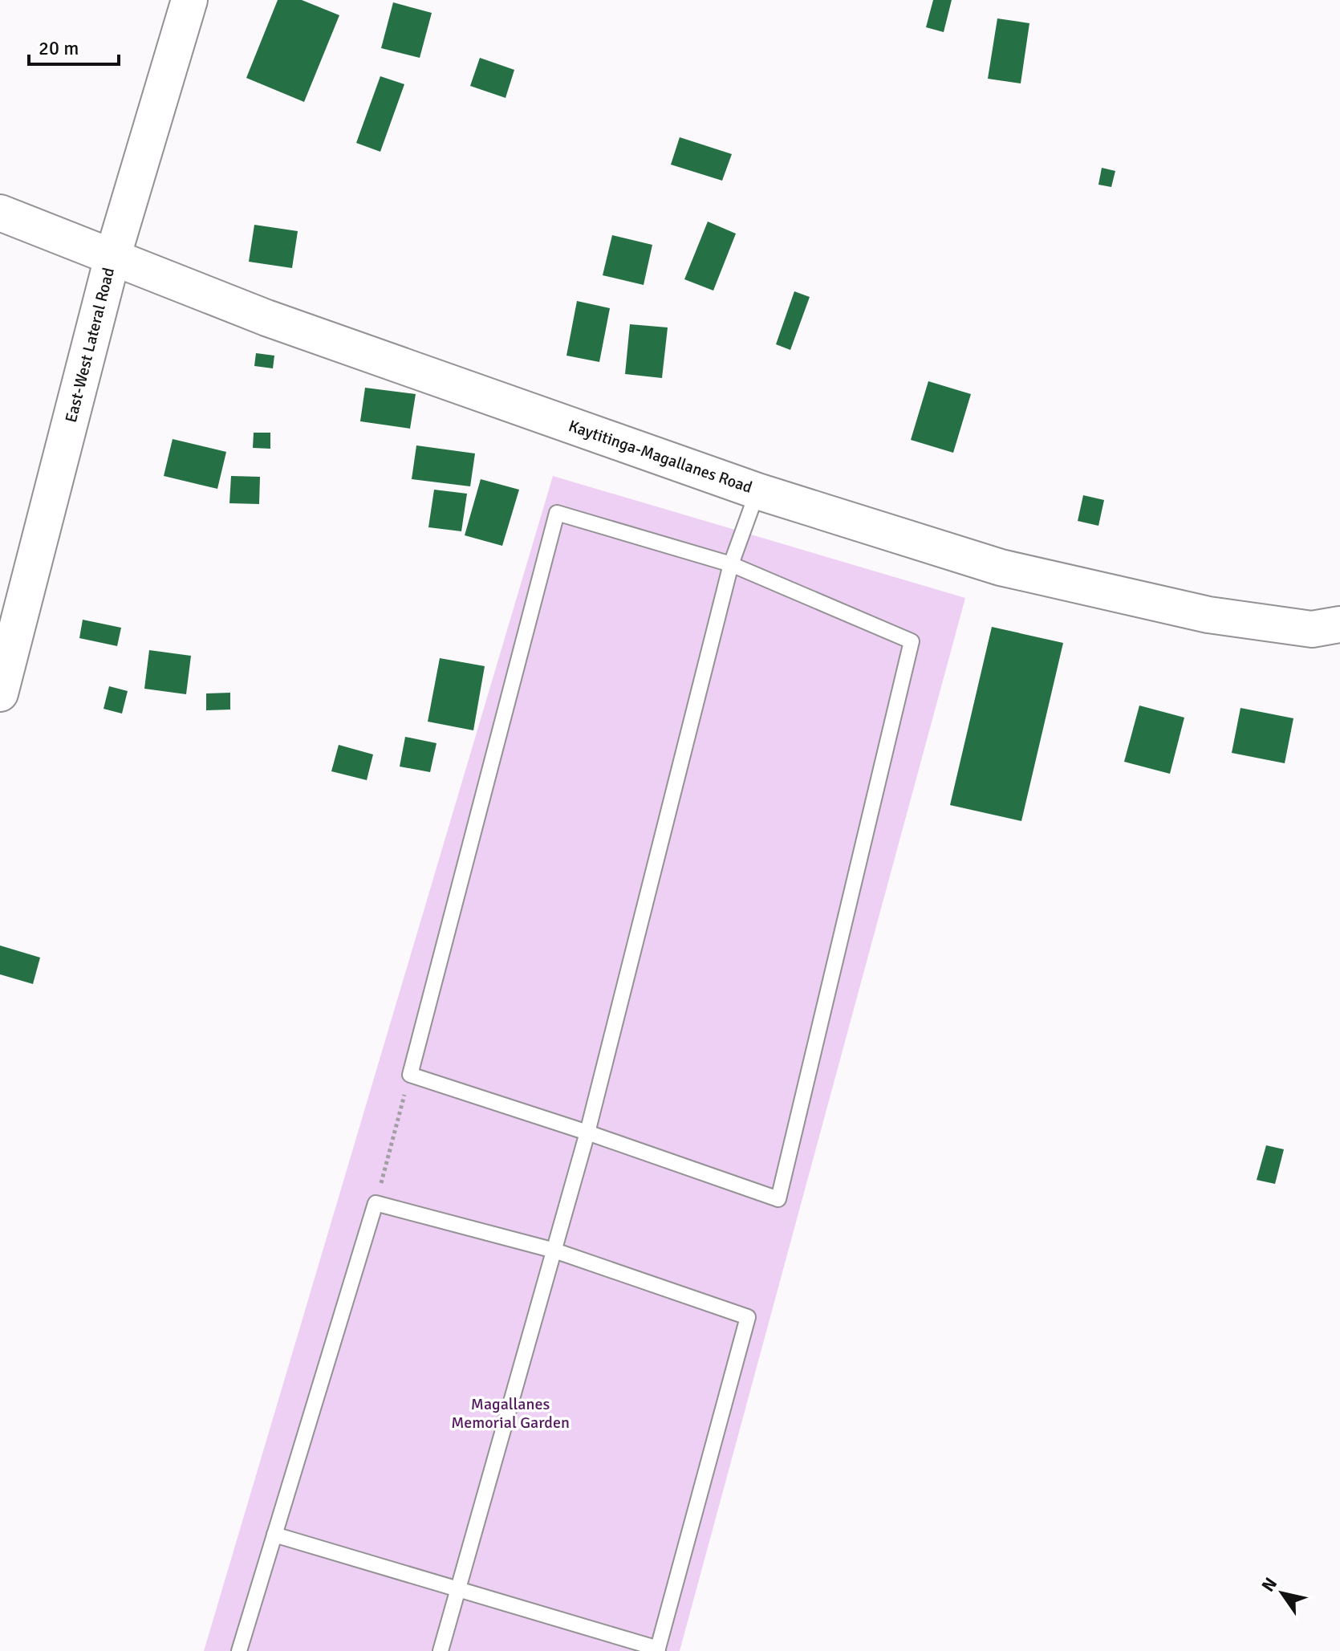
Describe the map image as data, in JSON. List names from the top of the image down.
{
  "streets": {
    "main road": ["East-West Lateral Road", "Kaytitinga-Magallanes Road"]
  },
  "crossings": [
    ["East-West Lateral Road", "Kaytitinga-Magallanes Road"]
  ],
  "parks": ["Magallanes Memorial Garden"],
  "scale_bar": "20 m",
  "north": "top left"
}
